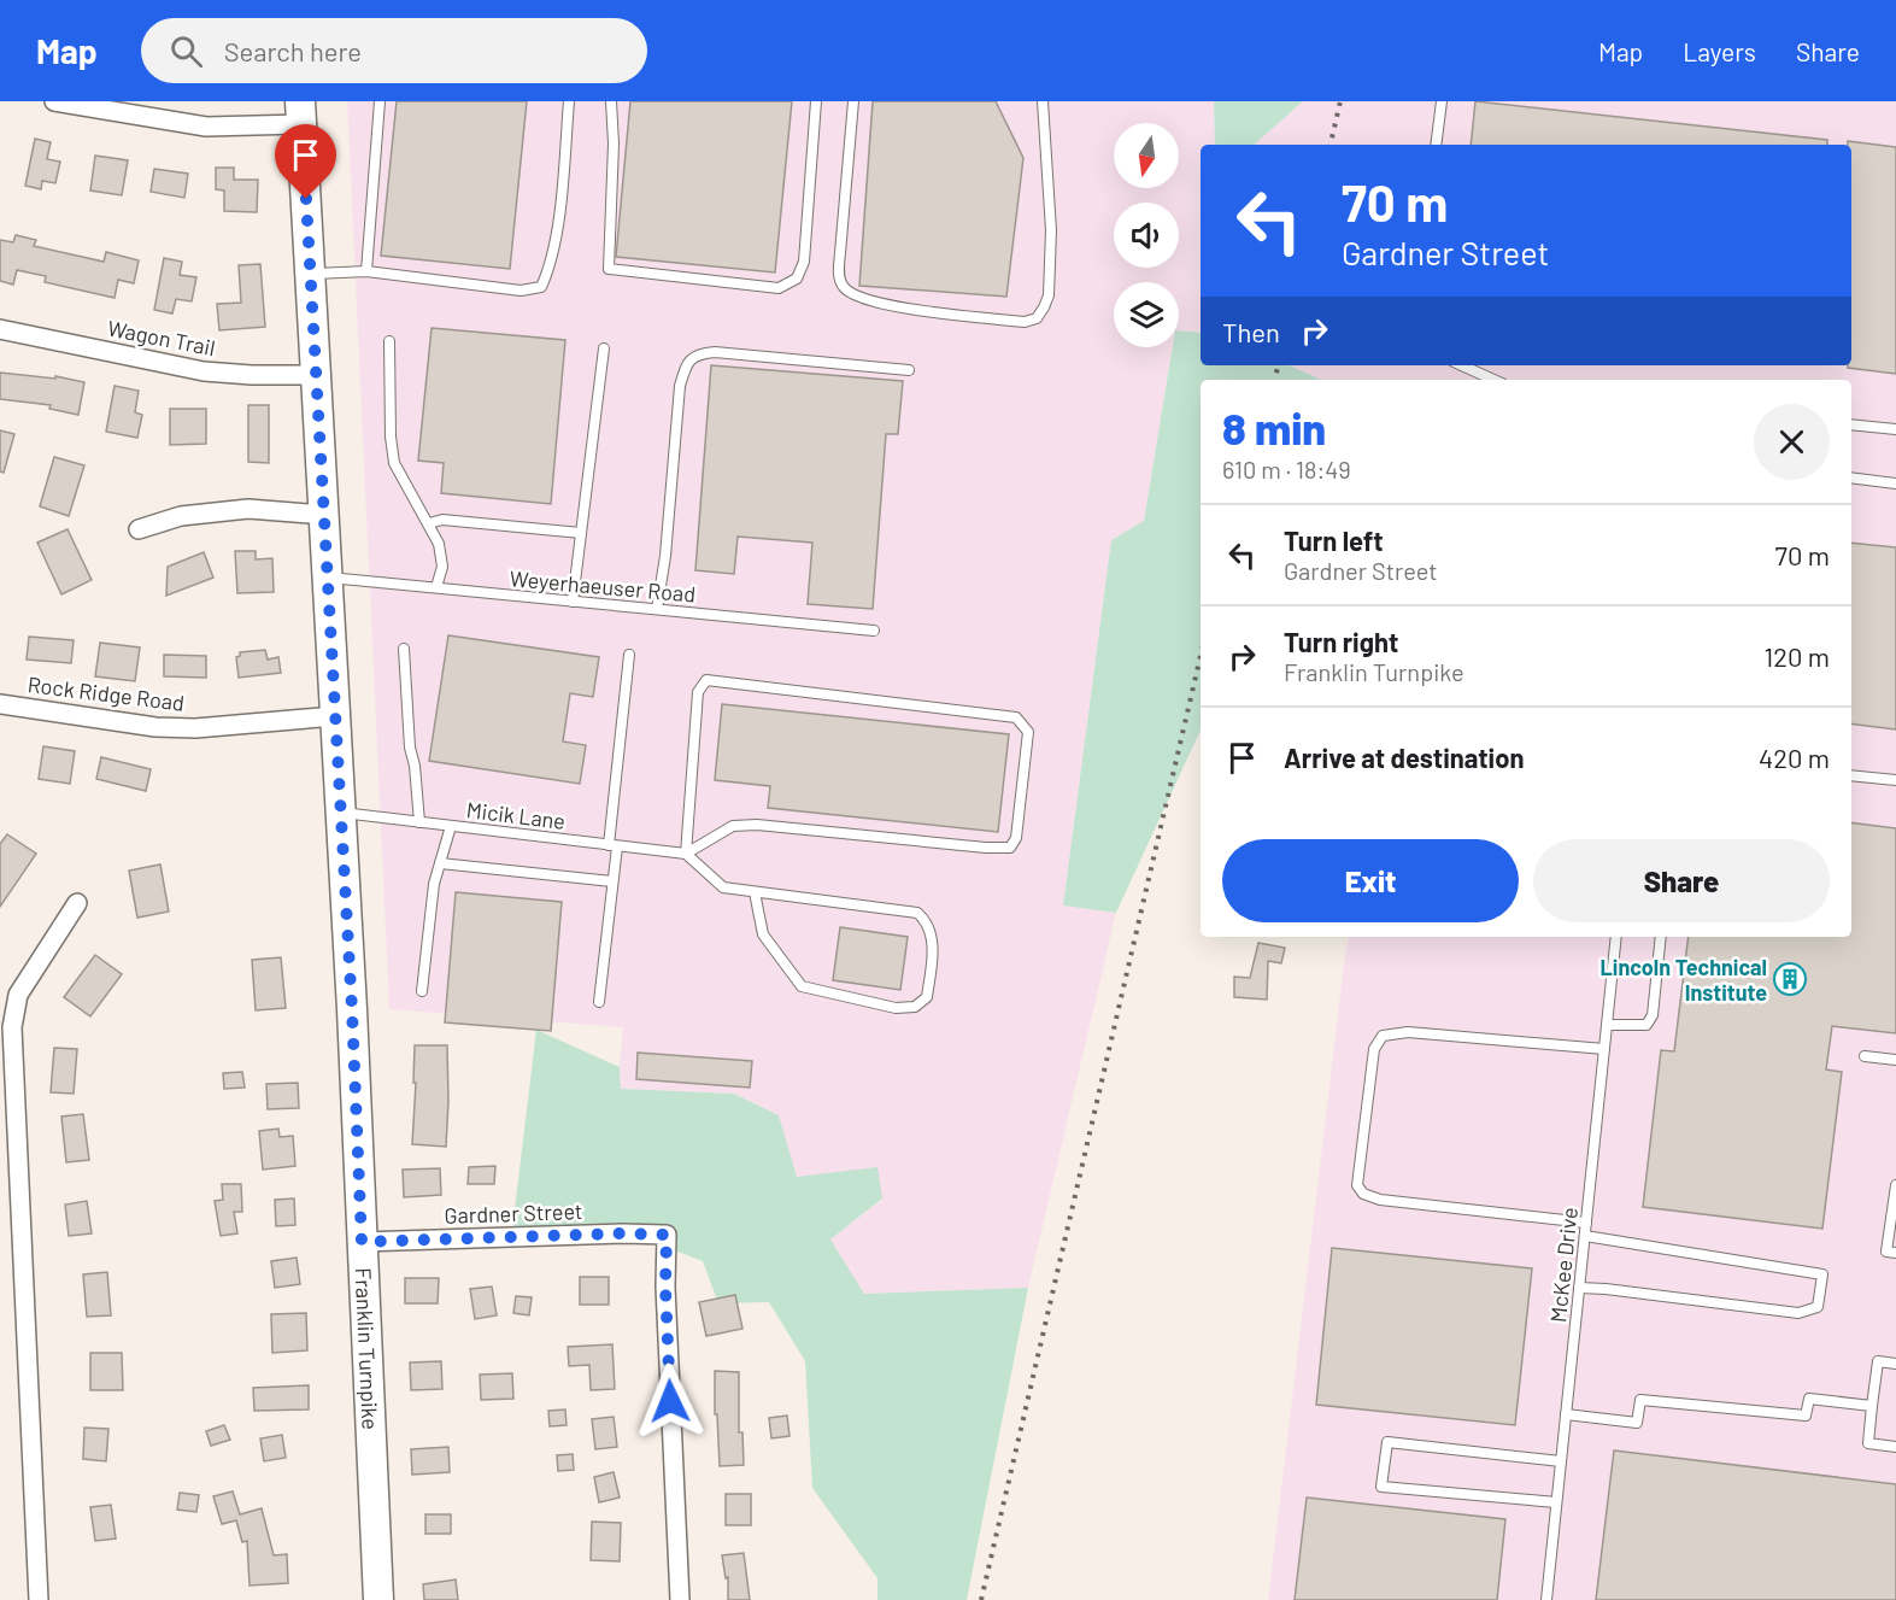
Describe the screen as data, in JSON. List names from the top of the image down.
{
  "streets": {
    "main road": ["Franklin Turnpike"],
    "street": ["Wagon Trail", "Rock Ridge Road", "Gardner Street"],
    "lane": ["Weyerhaeuser Road", "Micik Lane", "McKee Drive"]
  },
  "crossings": [
    ["Wagon Trail", "Franklin Turnpike"],
    ["Weyerhaeuser Road", "Franklin Turnpike"],
    ["Rock Ridge Road", "Franklin Turnpike"],
    ["Micik Lane", "Franklin Turnpike"],
    ["Gardner Street", "Franklin Turnpike"]
  ],
  "places": {
    "building": ["Lincoln Technical Institute"]
  },
  "north": "bottom",
  "page": {
    "header": "Map",
    "search": "Search here",
    "nav": ["Map", "Layers", "Share"],
    "turn": ["70 m", "Gardner Street"],
    "then": "Then",
    "heading": ["8 min", "610 m · 18:49"],
    "list": [
      {
        "name": "Turn left",
        "note": "Gardner Street",
        "value": "70 m"
      },
      {
        "name": "Turn right",
        "note": "Franklin Turnpike",
        "value": "120 m"
      },
      {
        "name": "Arrive at destination",
        "value": "420 m"
      }
    ],
    "buttons": ["Exit", "Share"]
  }
}
